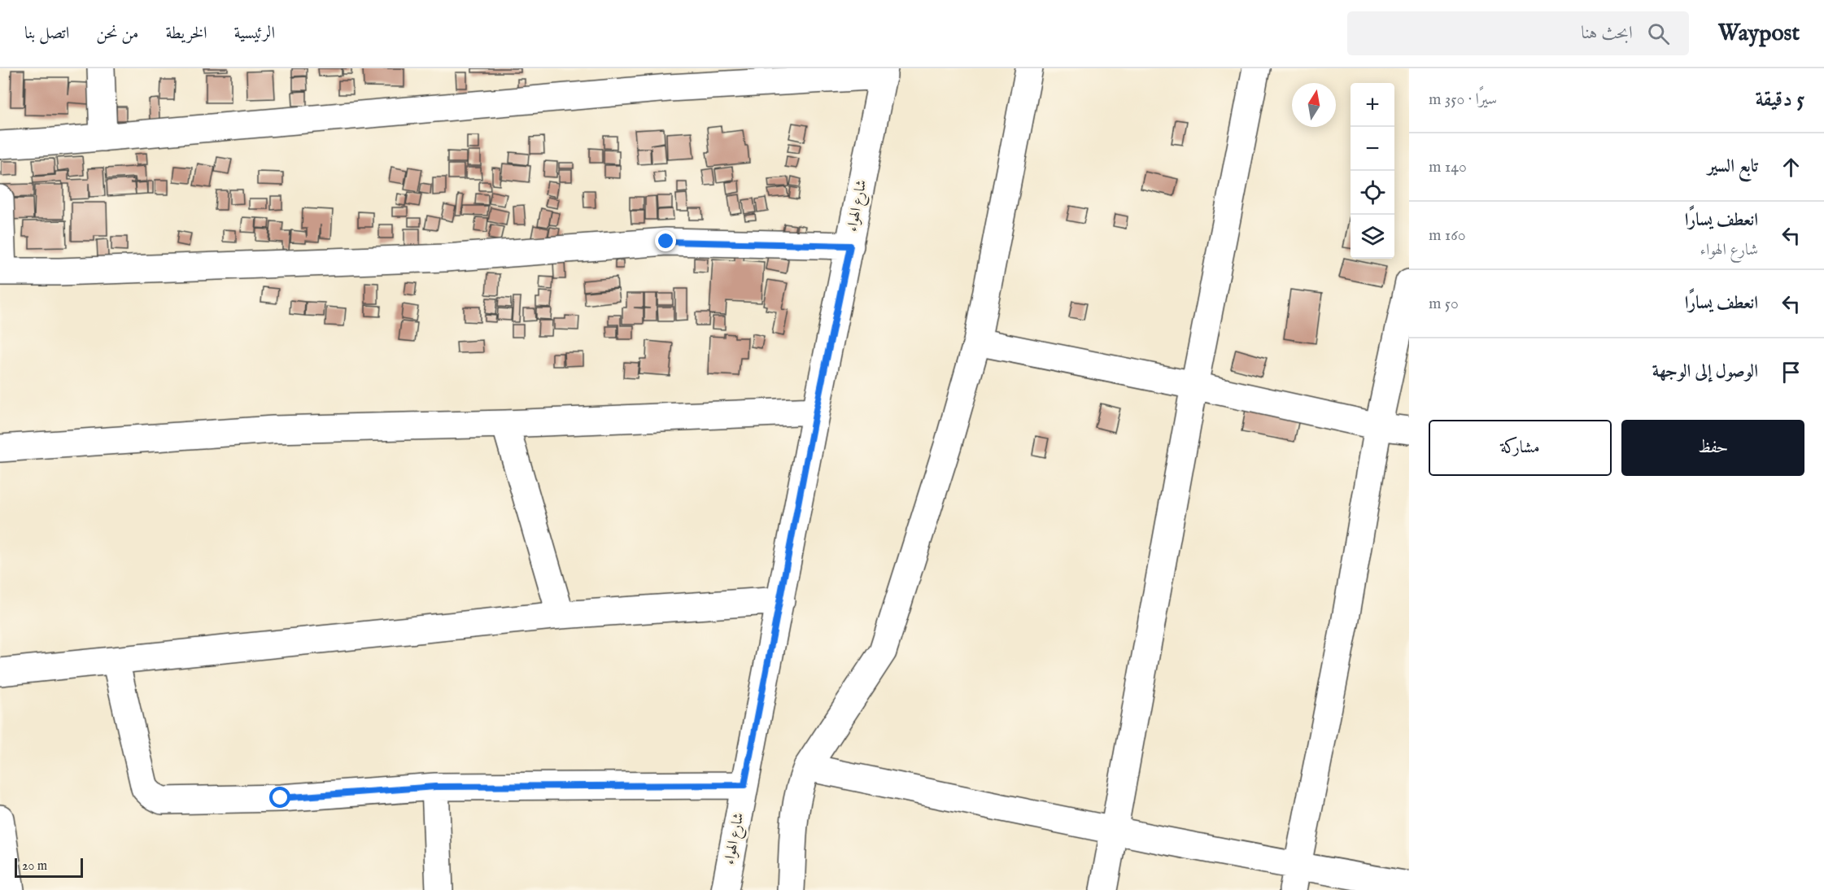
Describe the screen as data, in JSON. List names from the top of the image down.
{
  "streets": {
    "street": ["شارع الهواء"]
  },
  "scale_bar": "20 m",
  "north": "top",
  "page": {
    "header": "Waypost",
    "search": "ابحث هنا",
    "nav": [
      "الرئيسية",
      "الخريطة",
      "من نحن",
      "اتصل بنا"
    ],
    "heading": ["5 دقيقة", "سيرًا · 350 m"],
    "map_buttons": ["+", "−"],
    "list": [
      ["تابع السير", "140 m"],
      ["انعطف يسارًا", "شارع الهواء", "160 m"],
      ["انعطف يسارًا", "50 m"],
      "الوصول إلى الوجهة"
    ],
    "buttons": ["حفظ", "مشاركة"],
    "scale": "20 m"
  }
}
